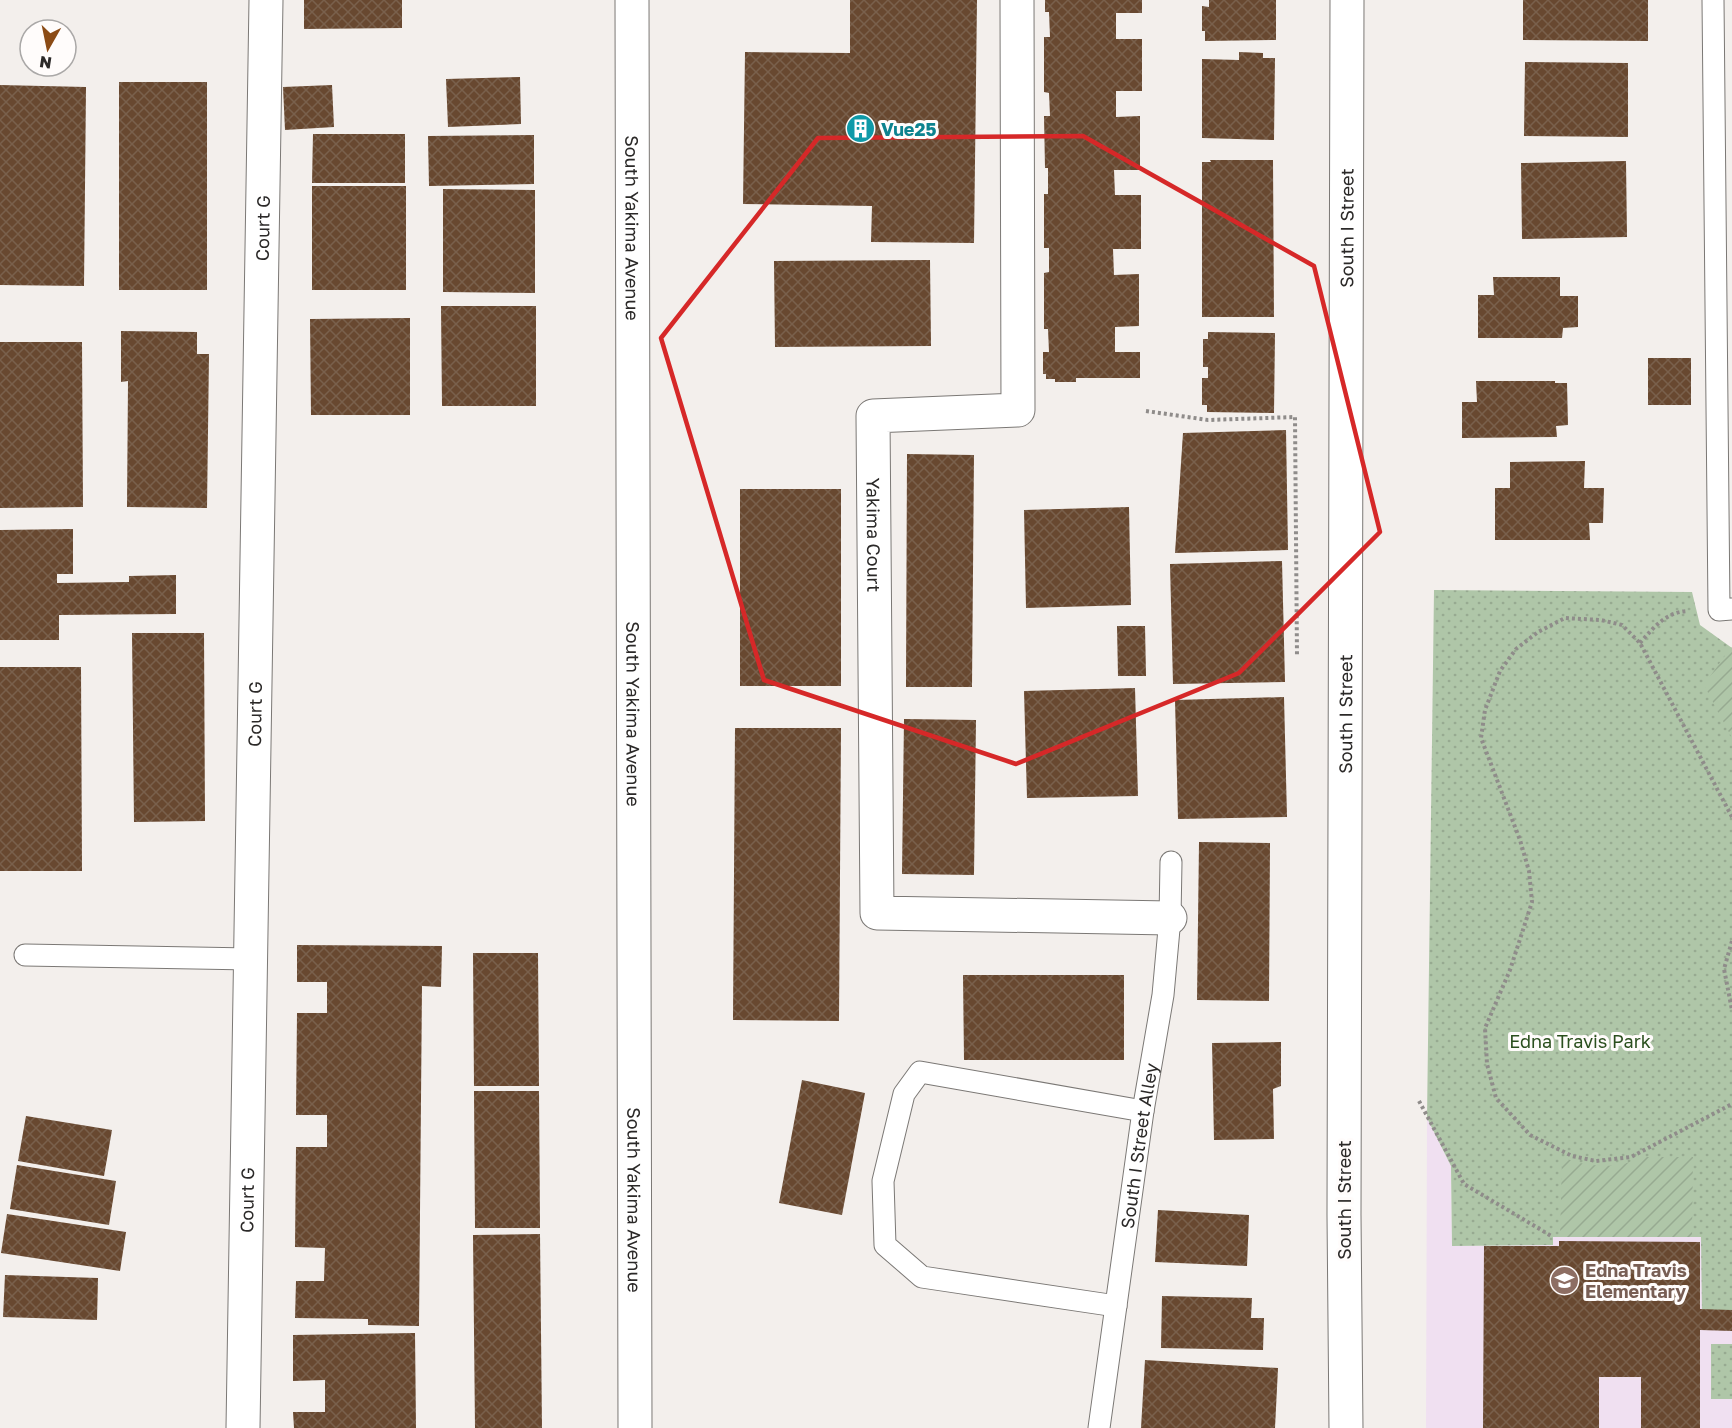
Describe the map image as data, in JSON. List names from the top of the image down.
{
  "streets": {
    "street": [
      "Court G",
      "South Yakima Avenue",
      "South I Street",
      "Yakima Court"
    ],
    "lane": ["South I Street Alley"]
  },
  "crossings": [
    ["Yakima Court", "South I Street Alley"]
  ],
  "parks": ["Edna Travis Park"],
  "places": {
    "building": ["Vue25"],
    "school or university": ["Edna Travis Elementary"]
  },
  "north": "bottom"
}
